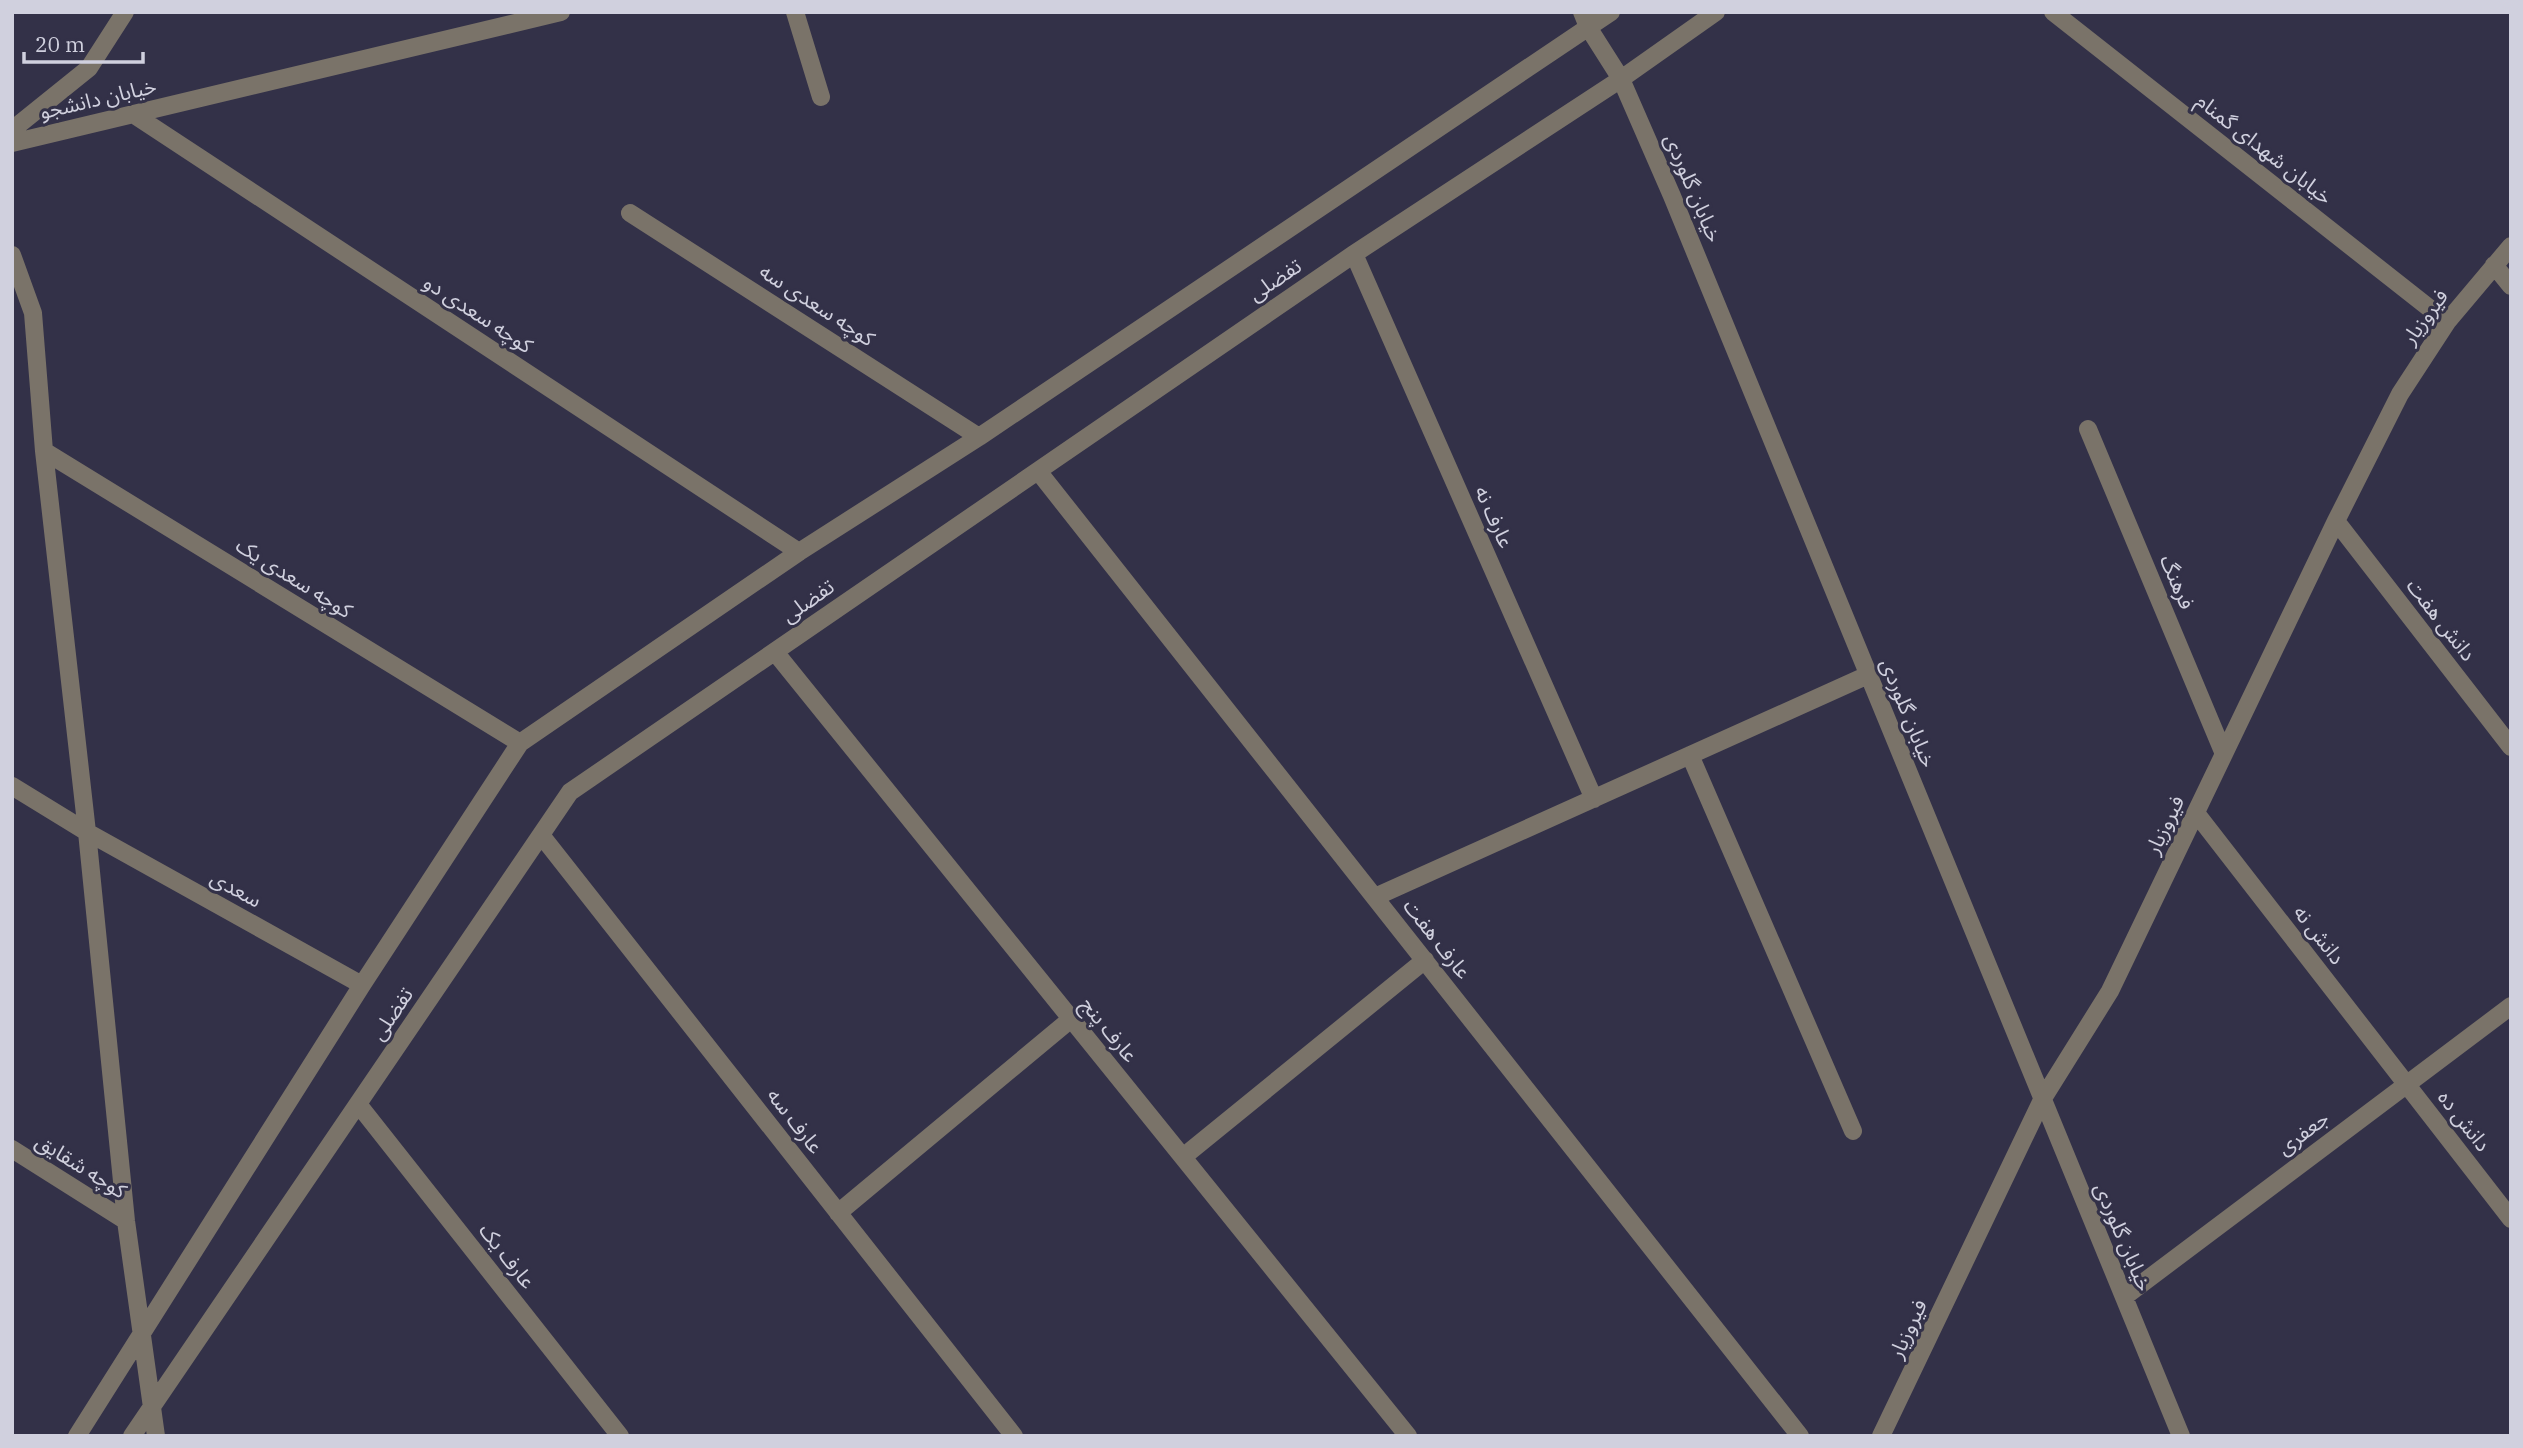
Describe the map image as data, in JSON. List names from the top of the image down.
{
  "streets": {
    "street": [
      "خیابان دانشجو",
      "خیابان شهدای گمنام",
      "خیابان گلوردی",
      "تفضلی",
      "کوچه سعدی سه",
      "کوچه سعدی دو",
      "فیروزیار",
      "عارف نه",
      "کوچه سعدی یک",
      "فرهنگ",
      "دانش هفت",
      "سعدی",
      "دانش نه",
      "عارف هفت",
      "عارف پنج",
      "عارف سه",
      "دانش ده",
      "جعفری",
      "کوچه شقایق",
      "عارف یک"
    ]
  },
  "crossings": [
    ["خیابان دانشجو", "کوچه سعدی دو"],
    ["خیابان شهدای گمنام", "فیروزیار"],
    ["خیابان گلوردی", "تفضلی"],
    ["خیابان گلوردی", "فیروزیار"],
    ["خیابان گلوردی", "جعفری"],
    ["تفضلی", "کوچه سعدی سه"],
    ["تفضلی", "کوچه سعدی دو"],
    ["تفضلی", "عارف نه"],
    ["تفضلی", "کوچه سعدی یک"],
    ["تفضلی", "سعدی"],
    ["تفضلی", "عارف هفت"],
    ["تفضلی", "عارف پنج"],
    ["تفضلی", "عارف سه"],
    ["تفضلی", "عارف یک"],
    ["فیروزیار", "فرهنگ"],
    ["فیروزیار", "دانش هفت"],
    ["فیروزیار", "دانش نه"],
    ["دانش نه", "دانش ده"],
    ["دانش نه", "جعفری"],
    ["دانش ده", "جعفری"]
  ],
  "scale_bar": "20 m"
}
